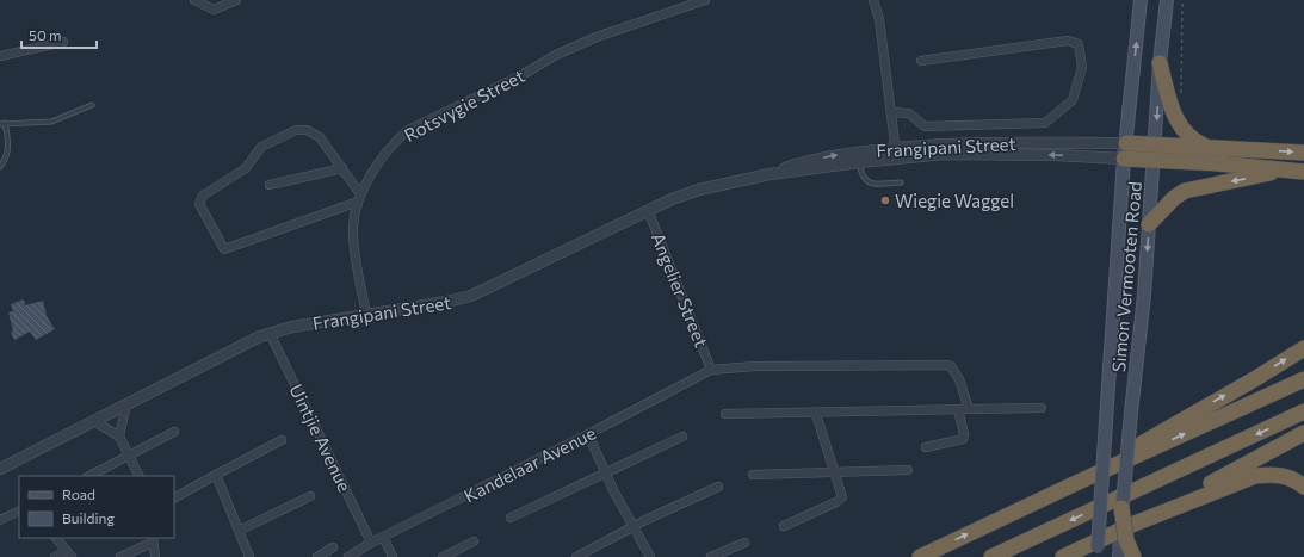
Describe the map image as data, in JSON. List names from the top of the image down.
{
  "streets": {
    "main road": ["Simon Vermooten Road"],
    "street": [
      "Rotsvygie Street",
      "Frangipani Street",
      "Angelier Street",
      "Uintjie Avenue",
      "Kandelaar Avenue"
    ]
  },
  "crossings": [
    ["Rotsvygie Street", "Frangipani Street"],
    ["Frangipani Street", "Simon Vermooten Road"],
    ["Frangipani Street", "Angelier Street"],
    ["Frangipani Street", "Uintjie Avenue"],
    ["Angelier Street", "Kandelaar Avenue"],
    ["Uintjie Avenue", "Kandelaar Avenue"]
  ],
  "places": ["Wiegie Waggel"],
  "legend": ["Road", "Building"],
  "scale_bar": "50 m"
}
